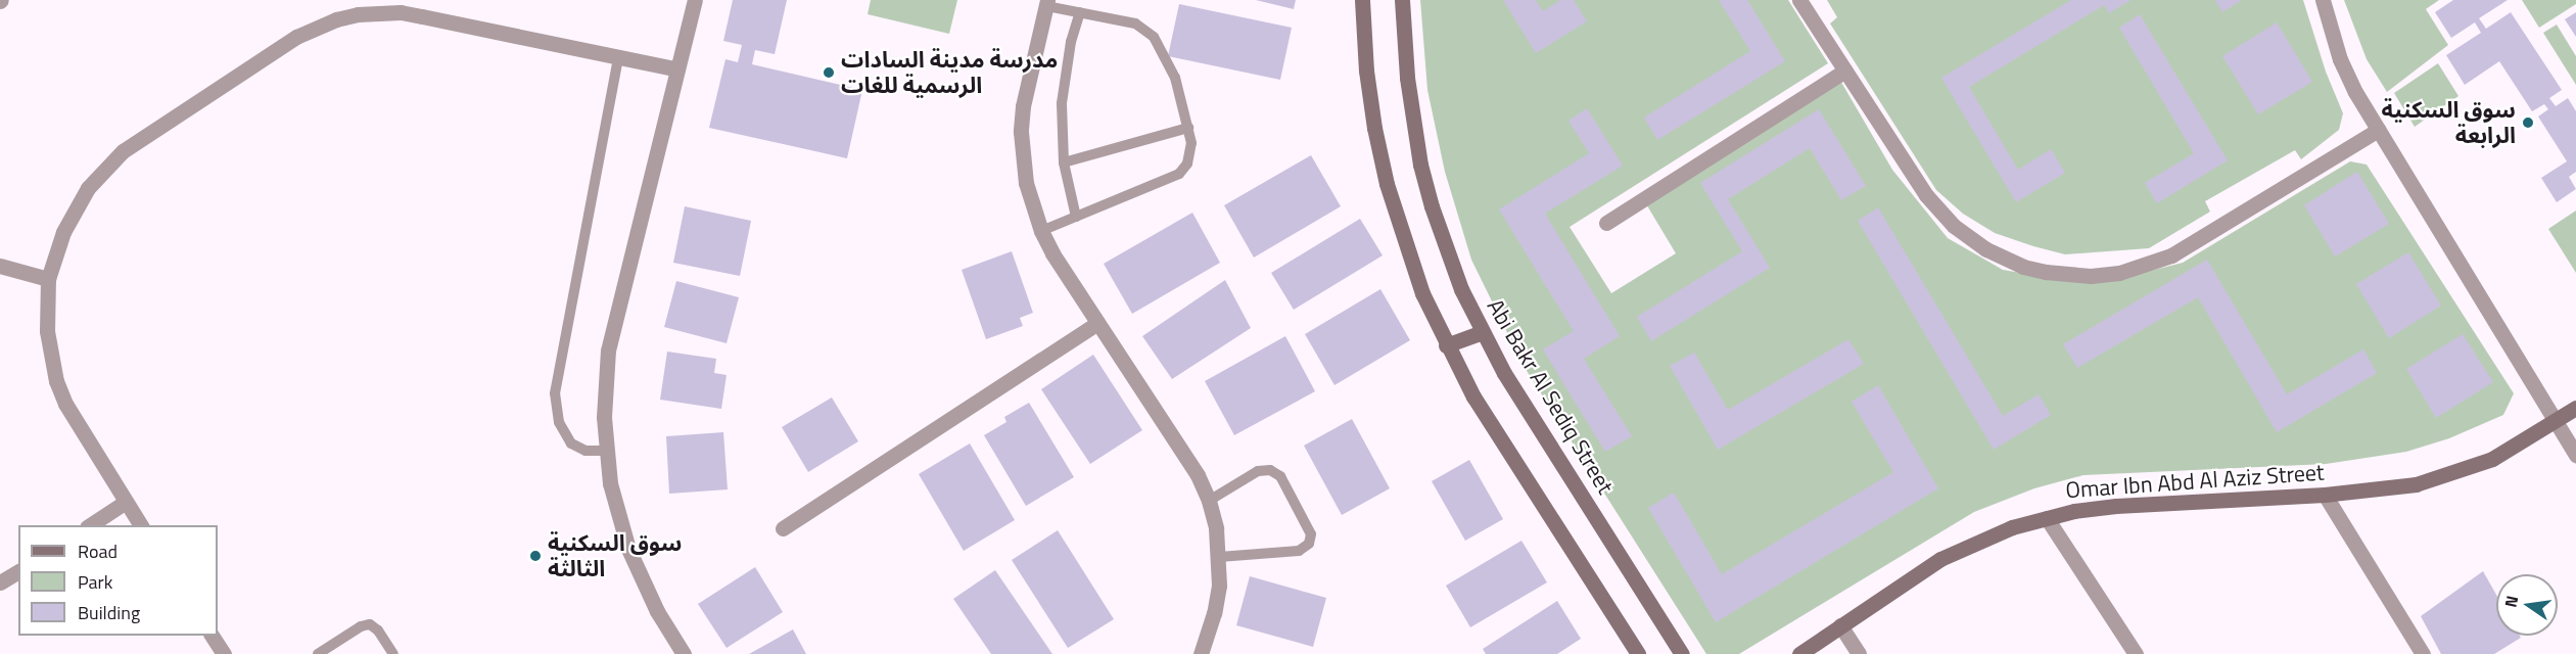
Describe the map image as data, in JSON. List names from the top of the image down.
{
  "streets": {
    "main road": ["Abi Bakr Al Sediq Street", "Omar Ibn Abd Al Aziz Street"]
  },
  "places": ["مدرسة مدينة السادات الرسمية للغات", "سوق السكنية الرابعة", "سوق السكنية الثالثة"],
  "legend": ["Road", "Park", "Building"],
  "north": "left"
}
